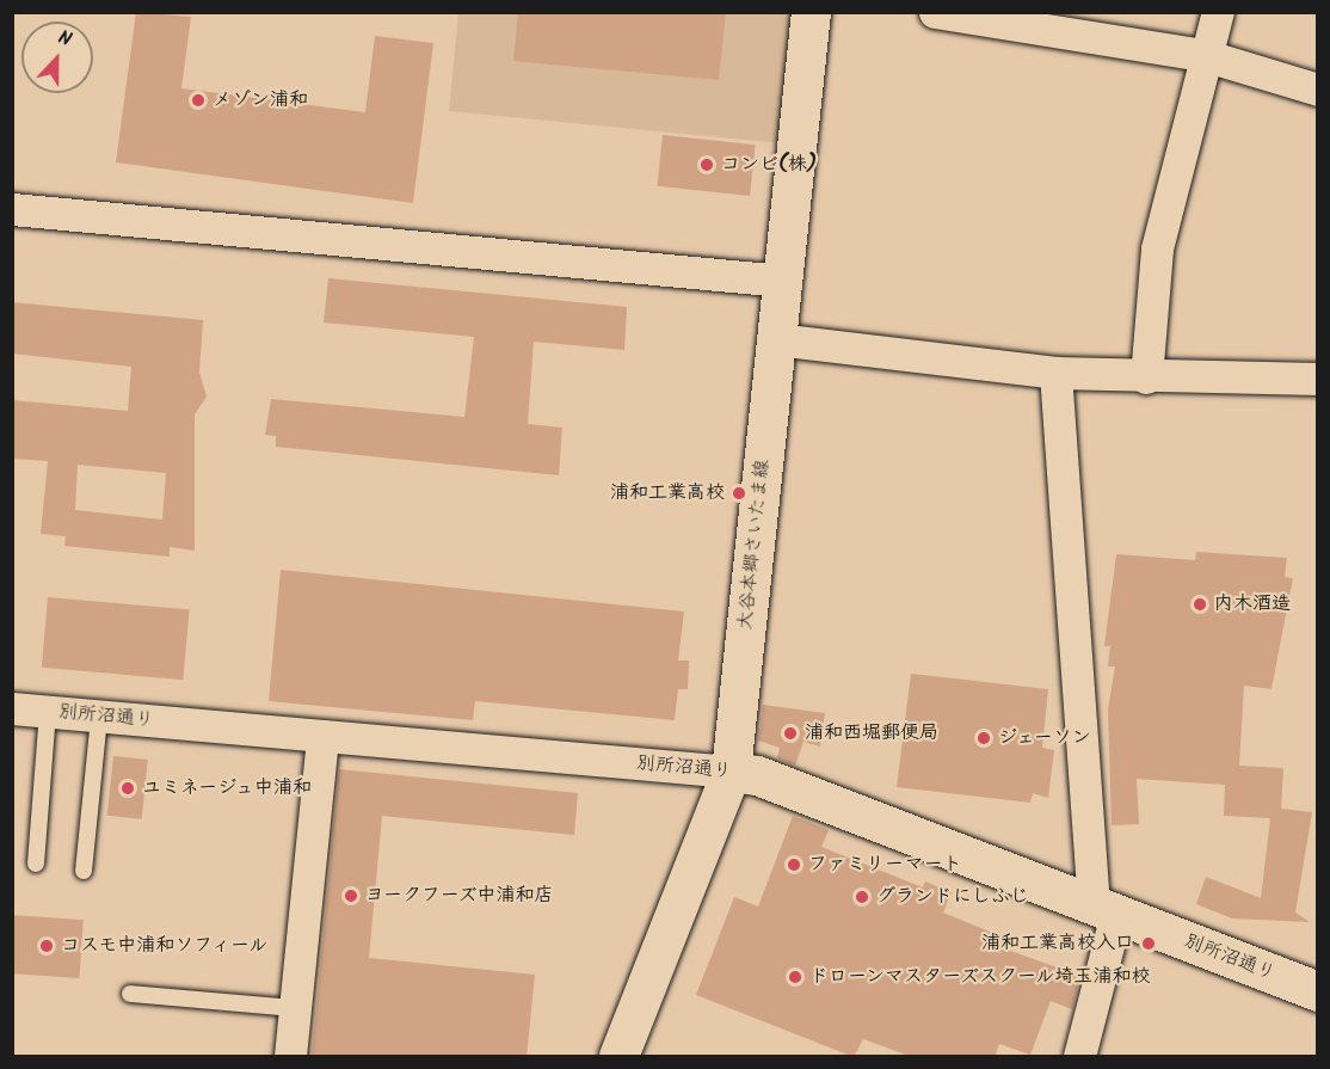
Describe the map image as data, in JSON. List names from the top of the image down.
{
  "streets": {
    "main road": ["大谷本郷さいたま線", "別所沼通り"]
  },
  "crossings": [
    ["大谷本郷さいたま線", "別所沼通り"]
  ],
  "places": [
    "メゾン浦和",
    "コンビ(株)",
    "浦和工業高校",
    "内木酒造",
    "浦和西堀郵便局",
    "ジェーソン",
    "ユミネージュ中浦和",
    "ファミリーマート",
    "ヨークフーズ中浦和店",
    "グランドにしふじ",
    "浦和工業高校入口",
    "コスモ中浦和ソフィール",
    "ドローンマスターズスクール埼玉浦和校"
  ],
  "north": "top"
}
